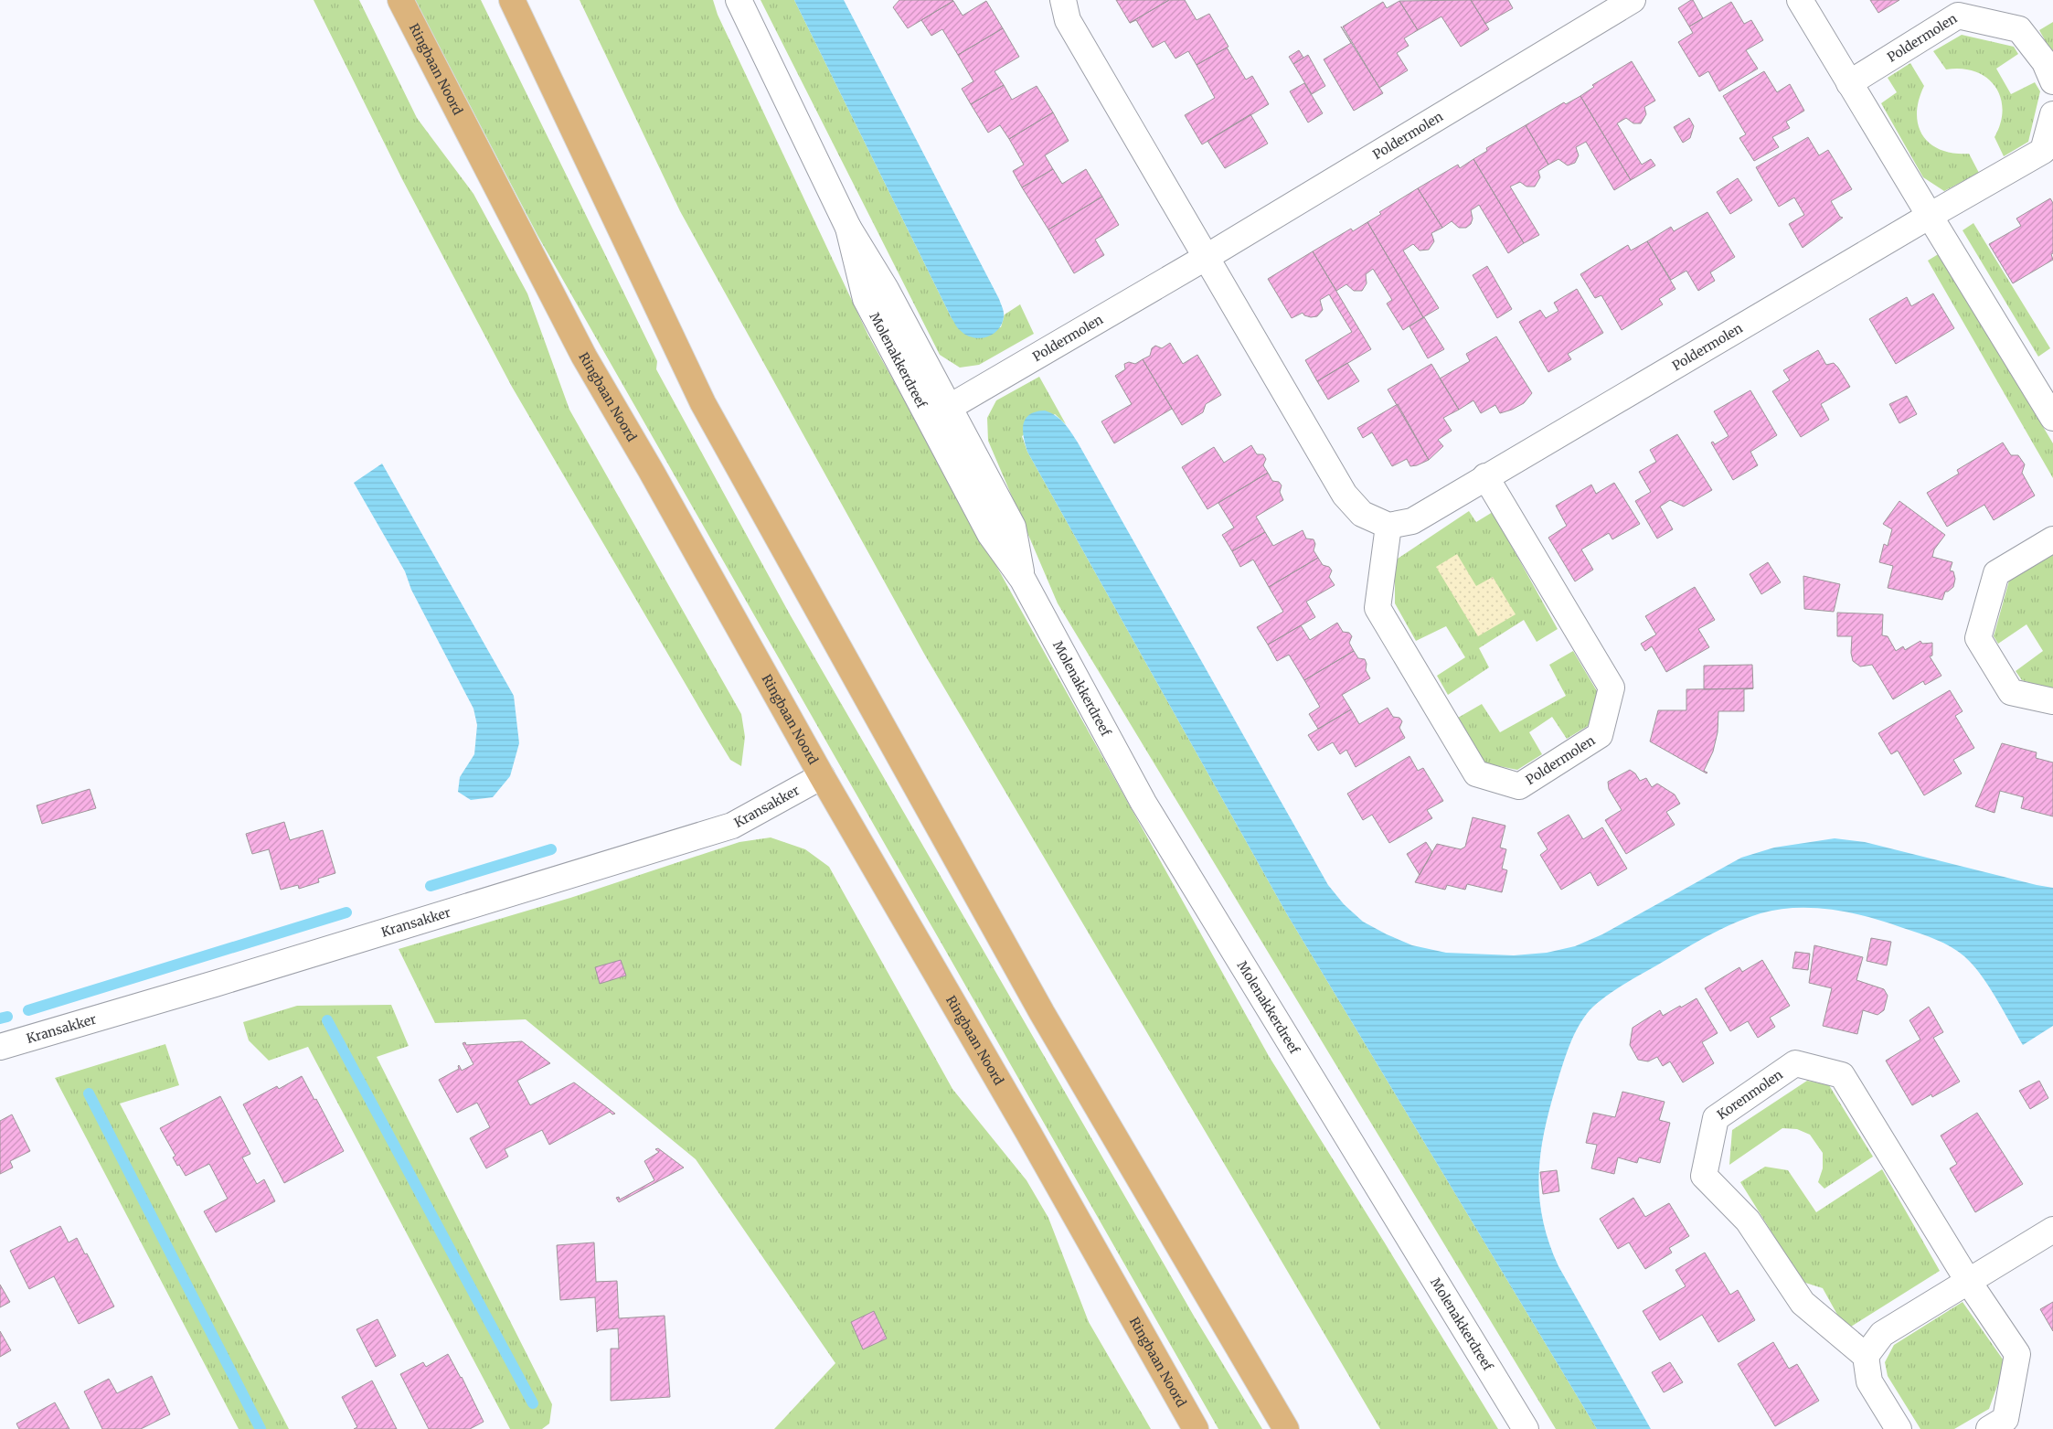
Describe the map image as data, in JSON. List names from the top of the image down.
{
  "streets": {
    "main road": ["Ringbaan Noord"],
    "street": [
      "Poldermolen",
      "Molenakkerdreef",
      "Kransakker",
      "Korenmolen"
    ]
  },
  "crossings": [
    ["Poldermolen", "Molenakkerdreef"],
    ["Ringbaan Noord", "Kransakker"]
  ]
}
